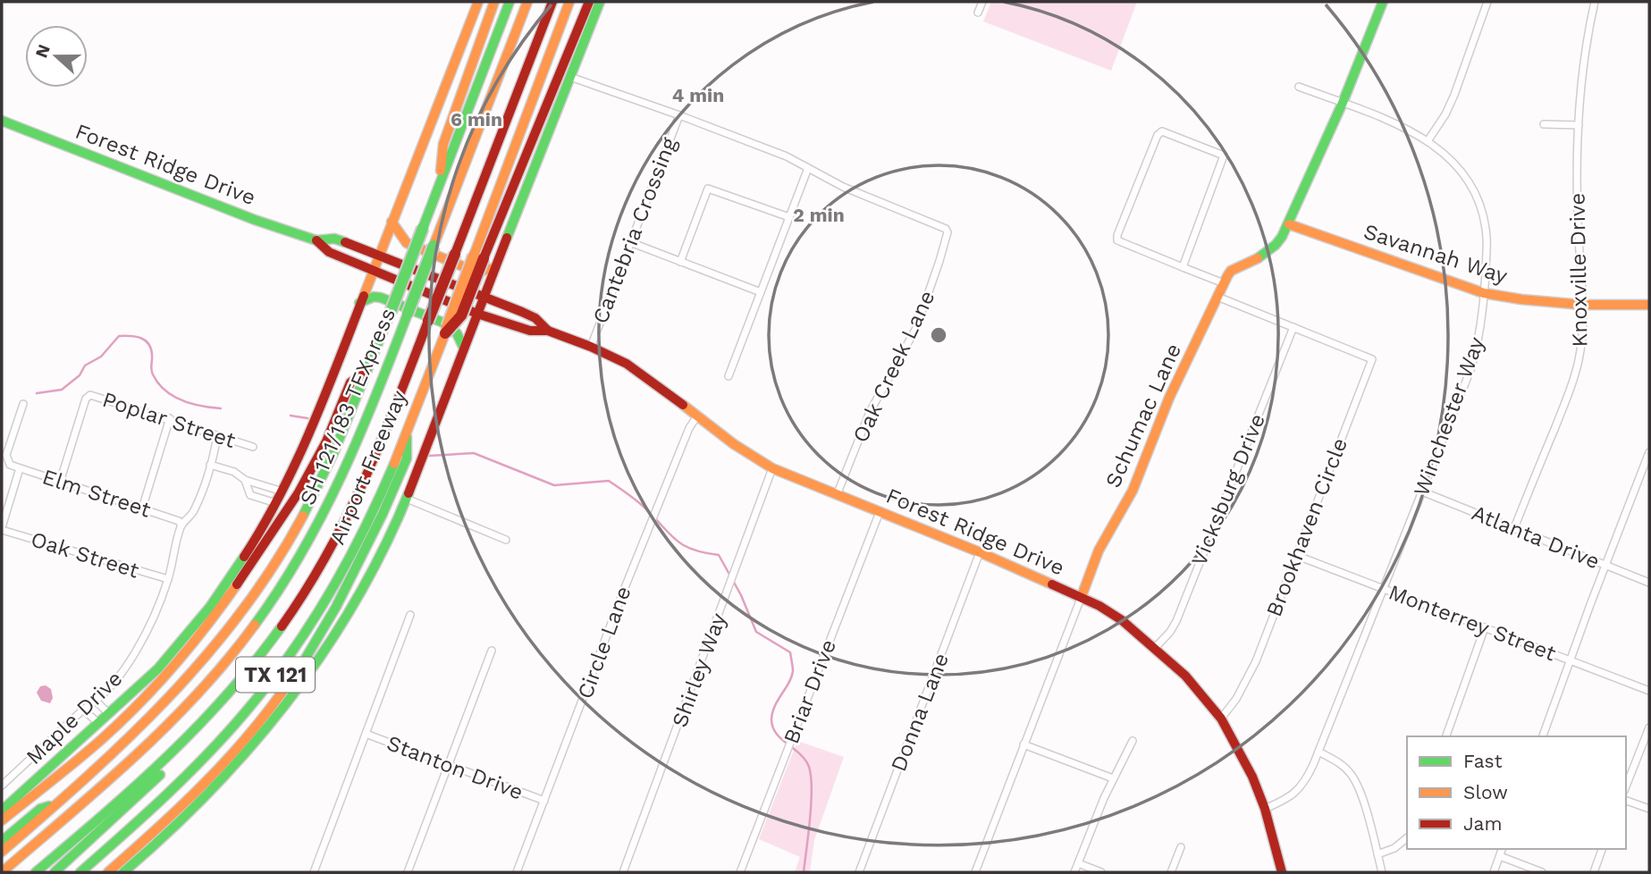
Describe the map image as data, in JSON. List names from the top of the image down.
{
  "streets": {
    "main road": [
      "Forest Ridge Drive",
      "Savannah Way",
      "SH 121/183 TEXpress",
      "Schumac Lane",
      "Airport Freeway",
      "TX 121"
    ],
    "street": [
      "Cantebria Crossing",
      "Knoxville Drive",
      "Oak Creek Lane",
      "Winchester Way",
      "Poplar Street",
      "Vicksburg Drive",
      "Elm Street",
      "Brookhaven Circle",
      "Atlanta Drive",
      "Oak Street",
      "Monterrey Street",
      "Circle Lane",
      "Shirley Way",
      "Briar Drive",
      "Donna Lane",
      "Maple Drive",
      "Stanton Drive"
    ]
  },
  "crossings": [
    ["Forest Ridge Drive", "Cantebria Crossing"],
    ["Forest Ridge Drive", "Oak Creek Lane"],
    ["Forest Ridge Drive", "Schumac Lane"],
    ["Forest Ridge Drive", "Winchester Way"],
    ["Forest Ridge Drive", "Airport Freeway"],
    ["Forest Ridge Drive", "Vicksburg Drive"],
    ["Forest Ridge Drive", "Brookhaven Circle"],
    ["Forest Ridge Drive", "Circle Lane"],
    ["Forest Ridge Drive", "Shirley Way"],
    ["Forest Ridge Drive", "Briar Drive"],
    ["Forest Ridge Drive", "Donna Lane"],
    ["Cantebria Crossing", "Oak Creek Lane"],
    ["Savannah Way", "Knoxville Drive"],
    ["Savannah Way", "Schumac Lane"],
    ["Savannah Way", "Winchester Way"],
    ["Knoxville Drive", "Atlanta Drive"],
    ["Oak Creek Lane", "Airport Freeway"],
    ["Schumac Lane", "Winchester Way"],
    ["Winchester Way", "Atlanta Drive"],
    ["Winchester Way", "Monterrey Street"],
    ["Poplar Street", "Elm Street"],
    ["Poplar Street", "Maple Drive"],
    ["Vicksburg Drive", "Brookhaven Circle"],
    ["Elm Street", "Maple Drive"],
    ["Brookhaven Circle", "Monterrey Street"],
    ["Oak Street", "Maple Drive"],
    ["Circle Lane", "Stanton Drive"]
  ],
  "legend": ["Fast", "Slow", "Jam"],
  "north": "left",
  "rings": ["4 min", "6 min", "2 min"]
}
